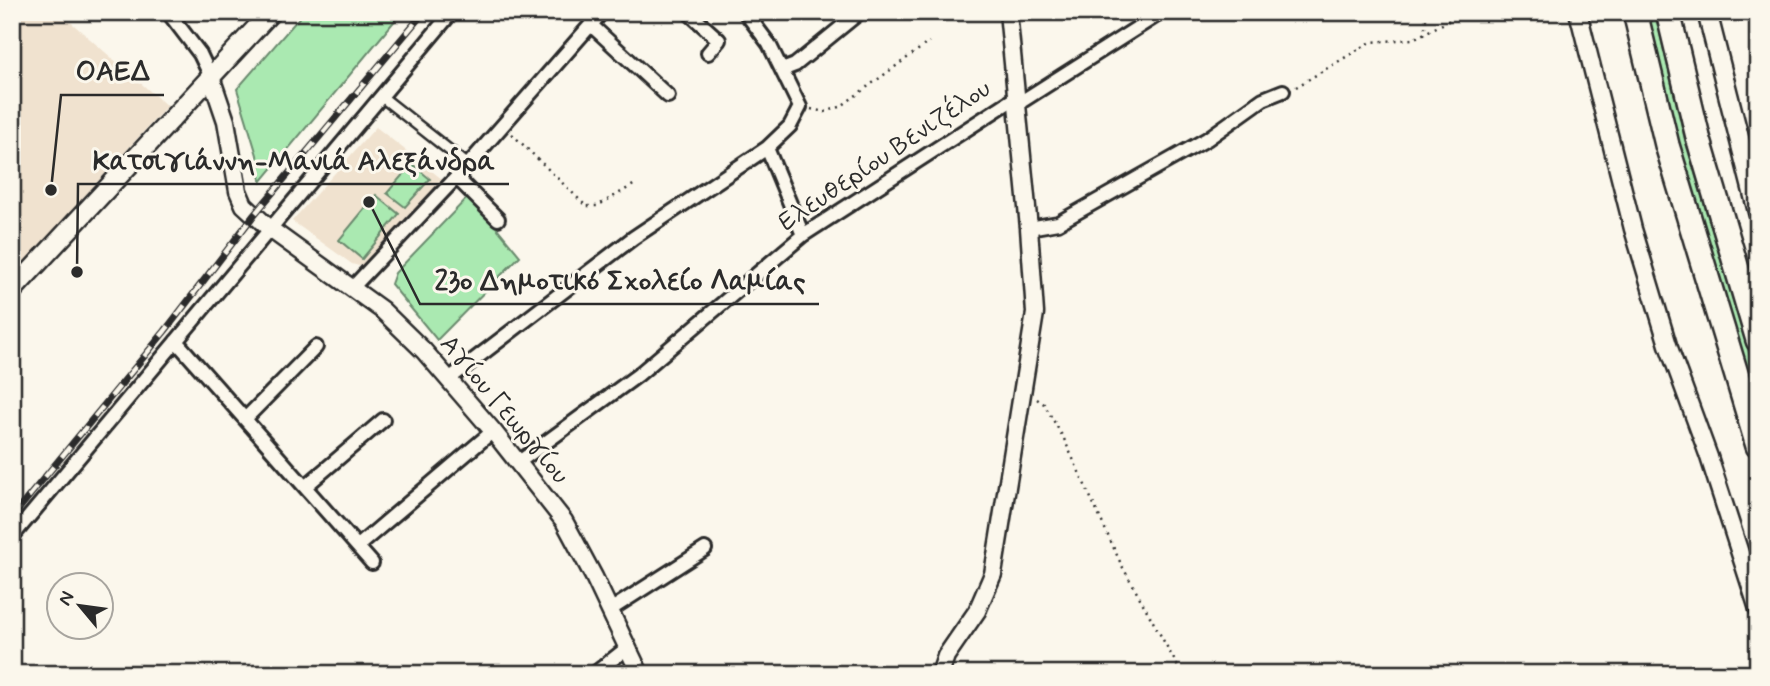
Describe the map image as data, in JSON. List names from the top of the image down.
{
  "streets": {
    "street": ["Ελευθερίου Βενιζέλου", "Αγίου Γεωργίου"]
  },
  "crossings": [
    ["Ελευθερίου Βενιζέλου", "Αγίου Γεωργίου"]
  ],
  "places": ["ΟΑΕΔ", "23ο Δημοτικό Σχολείο Λαμίας", "Κατσιγιάννη-Μανιά Αλεξάνδρα"],
  "north": "top left"
}
